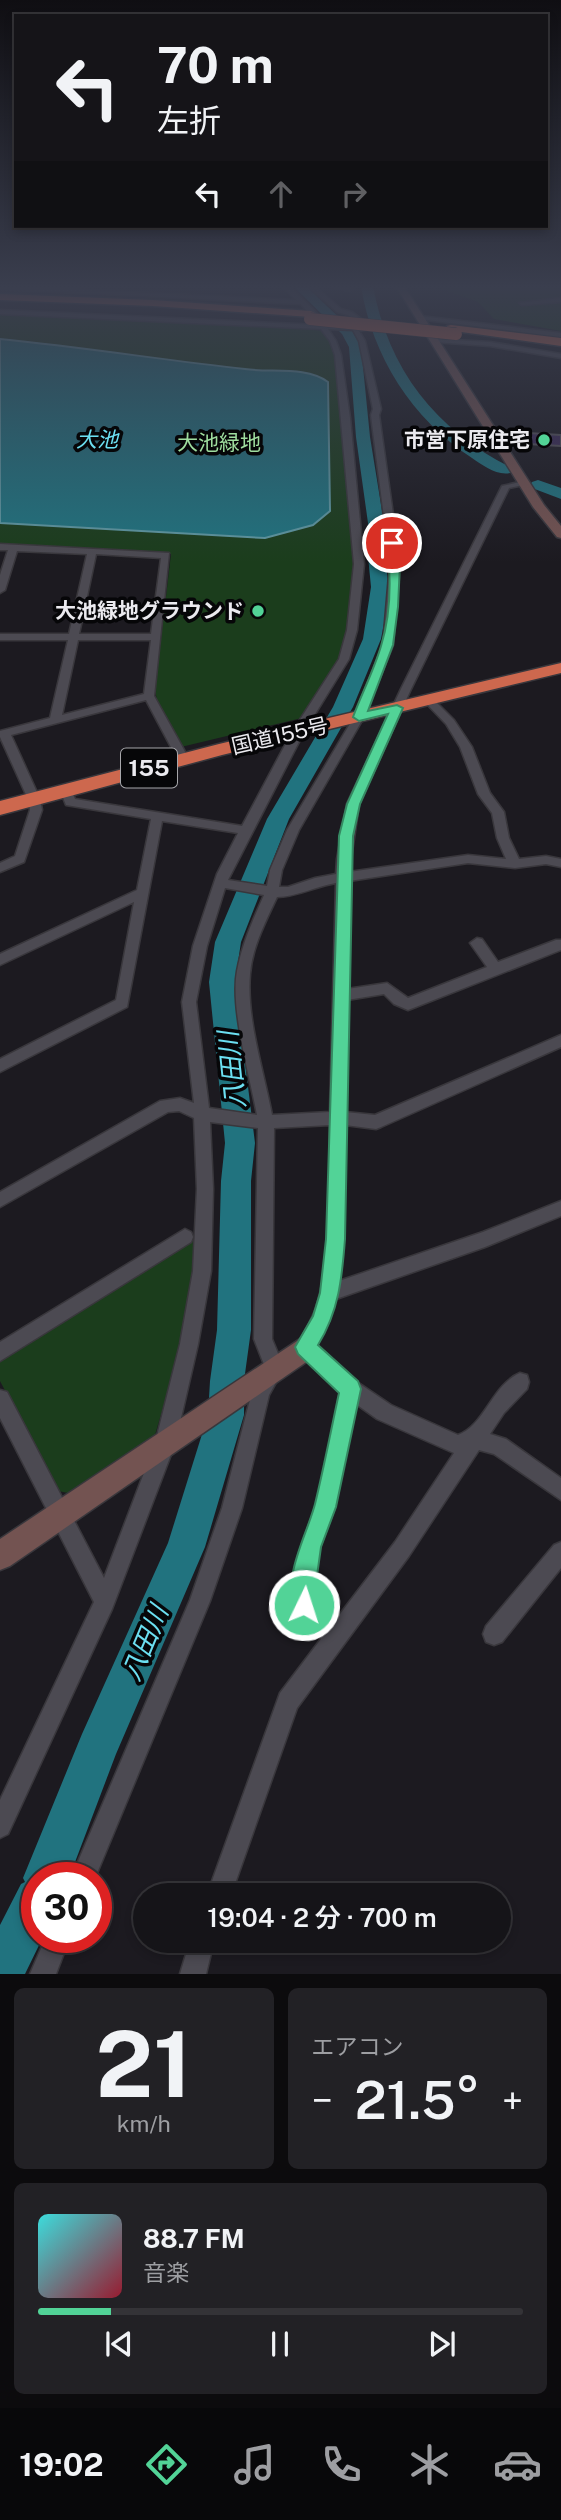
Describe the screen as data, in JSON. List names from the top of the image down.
{
  "streets": {
    "highway": ["国道155号", "155"]
  },
  "water": ["大池", "八田川"],
  "parks": ["大池緑地"],
  "places": ["市営下原住宅", "大池緑地グラウンド"],
  "page": {
    "turn": ["70 m", "左折"],
    "limit": "30",
    "trip": "19:04 · 2 分 · 700 m",
    "tile": [
      ["21", "km/h"],
      "エアコン"
    ],
    "heat": ["−", "21.5°", "+"],
    "song": ["88.7 FM", "音楽"],
    "tabs": "19:02"
  }
}
